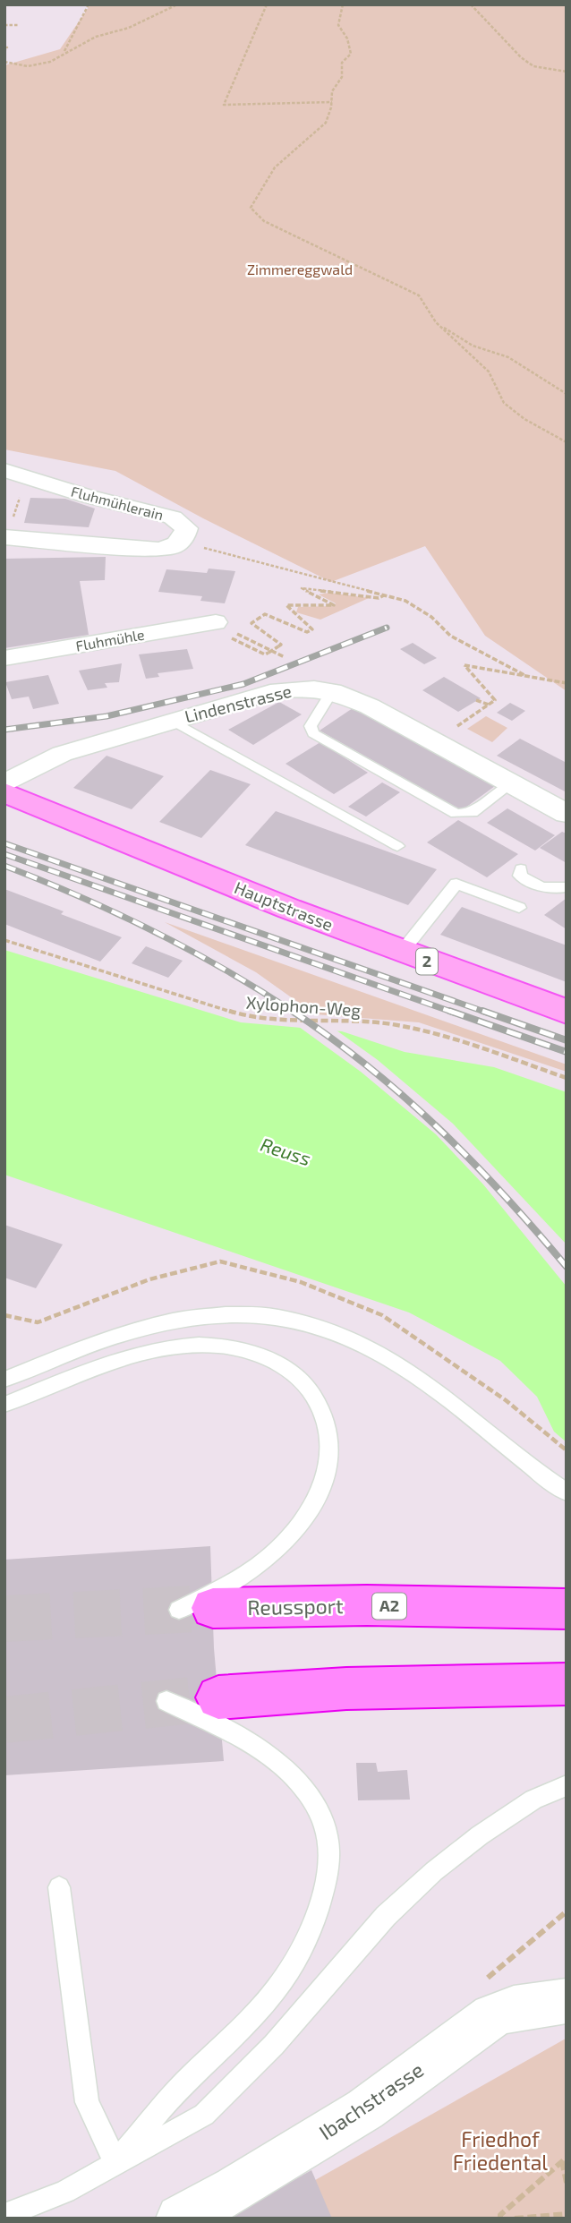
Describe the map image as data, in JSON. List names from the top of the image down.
{
  "streets": {
    "highway": ["A2", "Reussport"],
    "main road": ["Hauptstrasse", "2"],
    "street": [
      "Fluhmühlerain",
      "Fluhmühle",
      "Lindenstrasse",
      "Ibachstrasse"
    ],
    "path": ["Xylophon-Weg"]
  },
  "water": ["Reuss"],
  "parks": ["Zimmereggwald", "Friedhof Friedental"]
}
